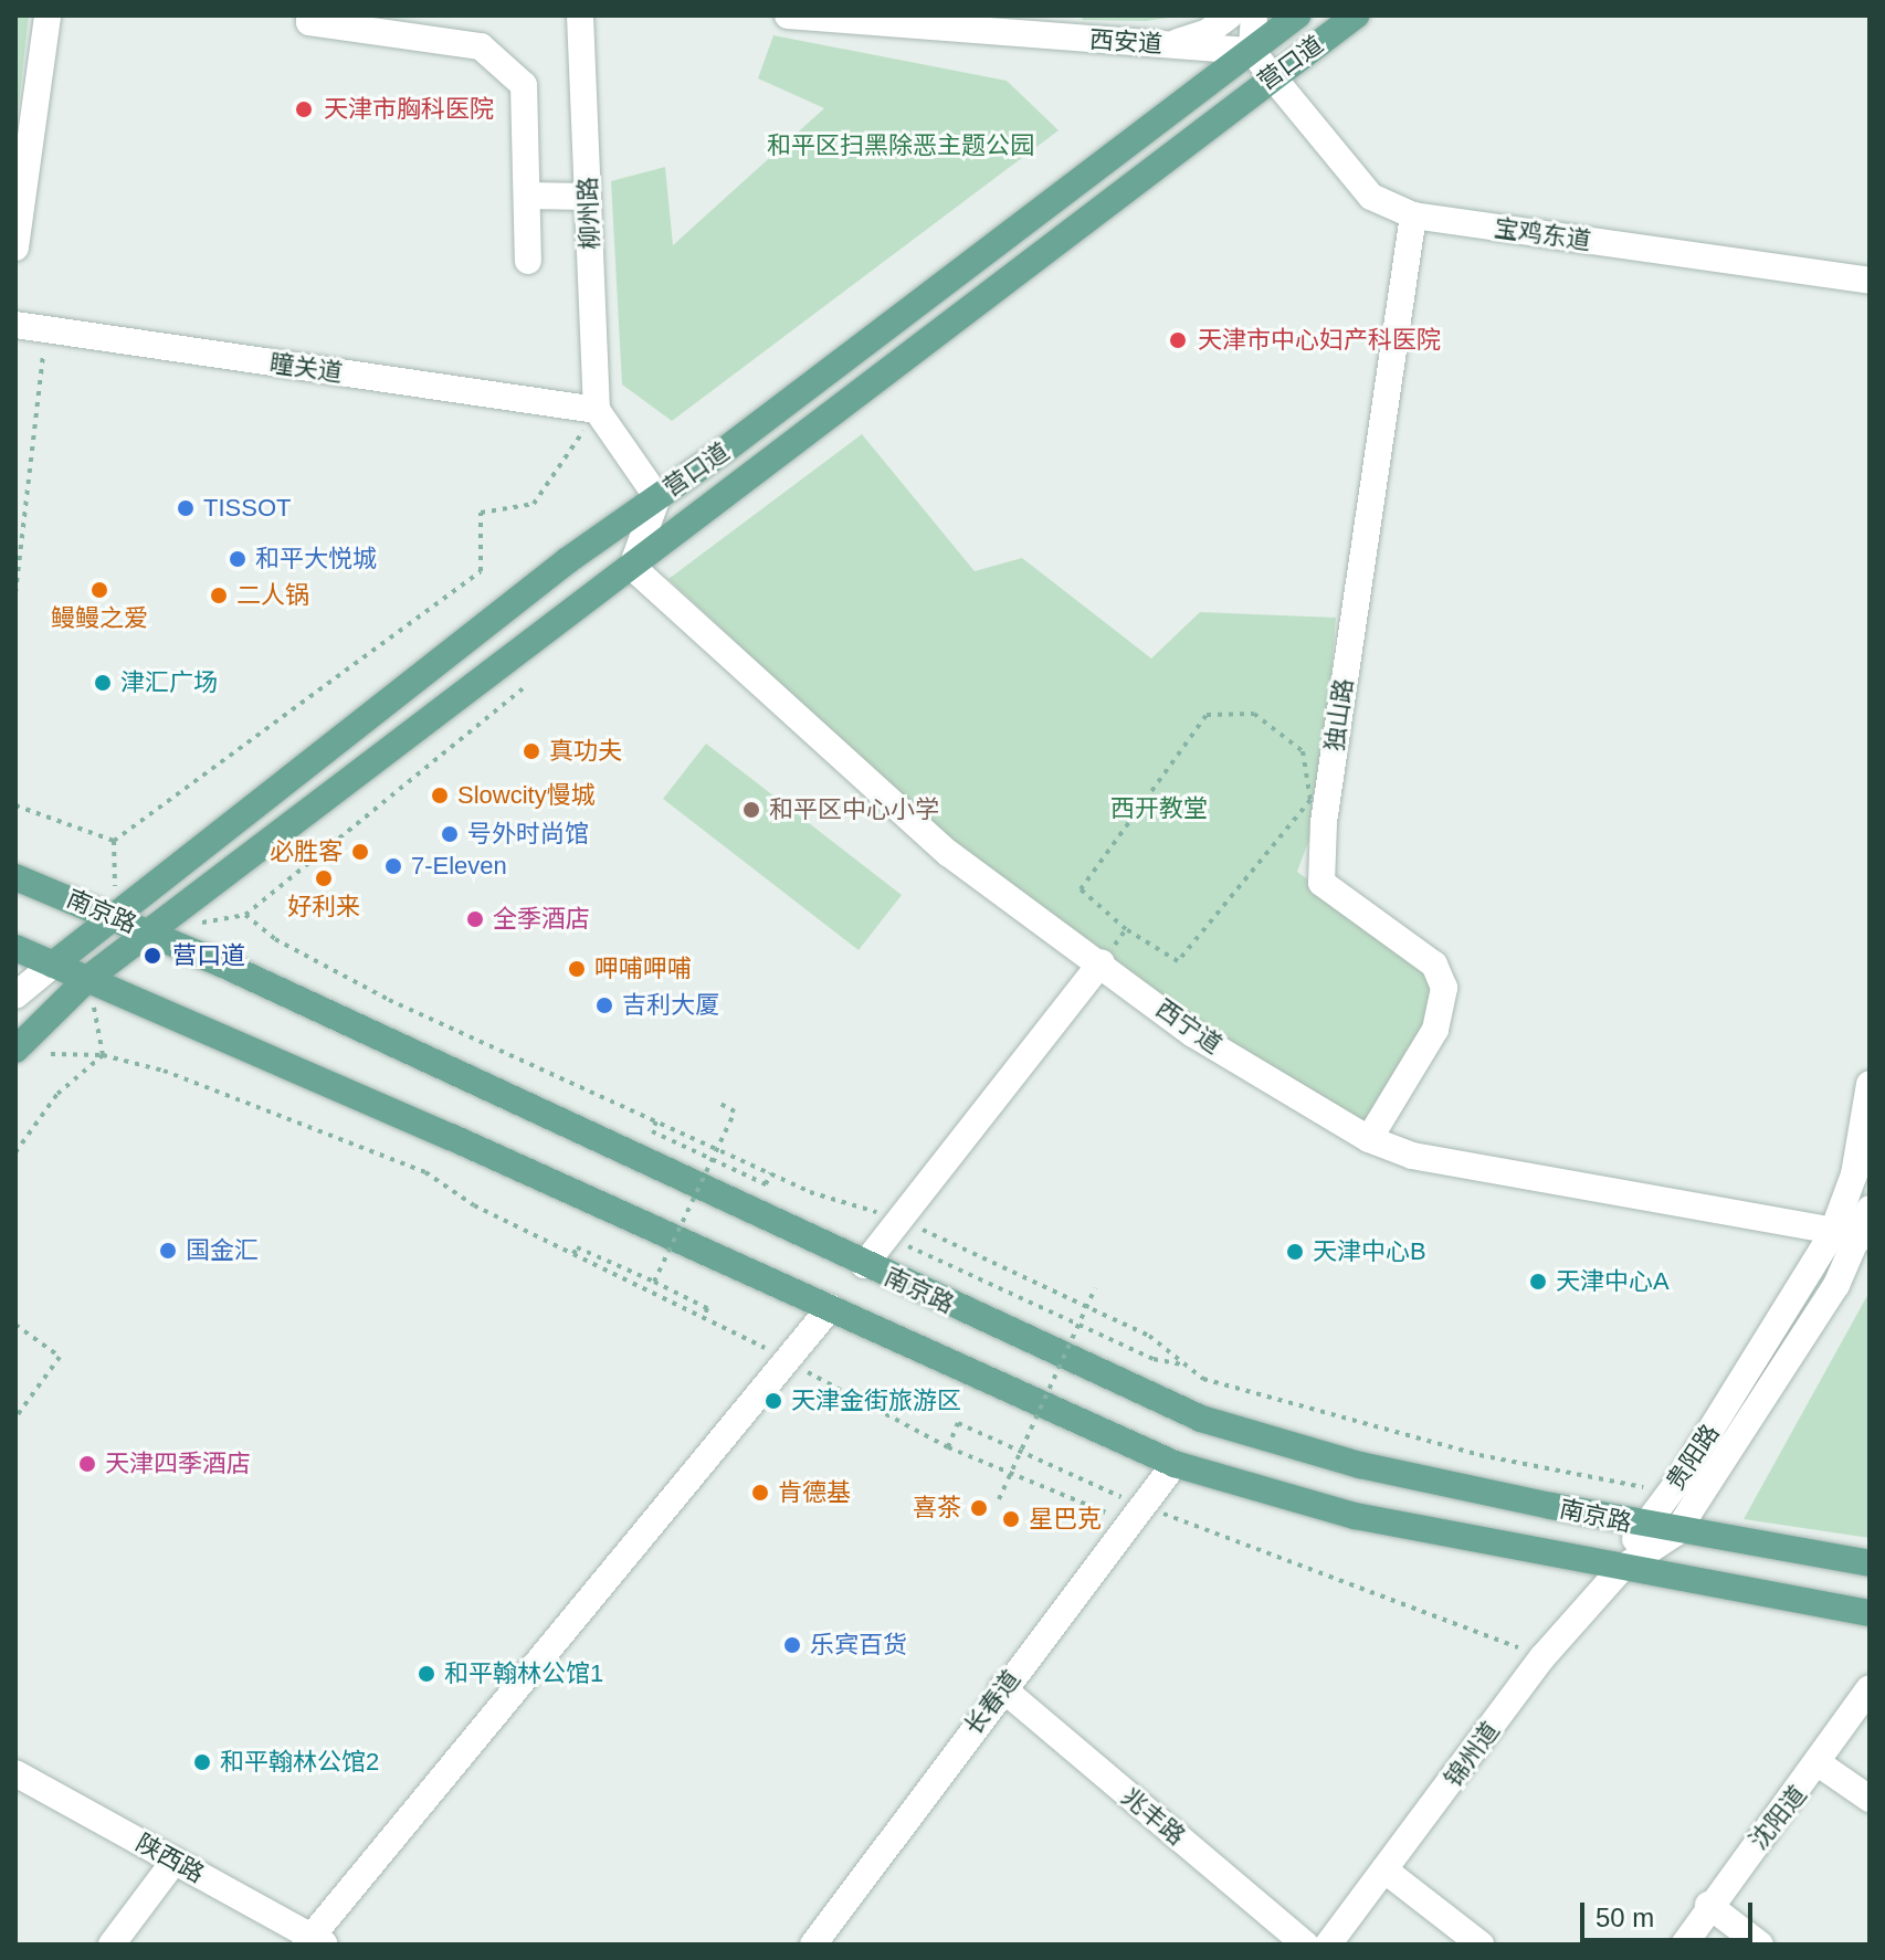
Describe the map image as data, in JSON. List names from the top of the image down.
{
  "streets": {
    "main road": ["营口道", "南京路"],
    "street": [
      "西安道",
      "柳州路",
      "宝鸡东道",
      "瞳关道",
      "独山路",
      "西宁道",
      "贵阳路",
      "长春道",
      "锦州道",
      "兆丰路",
      "沈阳道",
      "陕西路"
    ]
  },
  "crossings": [
    ["西安道", "营口道"],
    ["营口道", "宝鸡东道"],
    ["营口道", "南京路"],
    ["营口道", "西宁道"],
    ["柳州路", "瞳关道"],
    ["宝鸡东道", "独山路"],
    ["独山路", "西宁道"],
    ["南京路", "贵阳路"],
    ["南京路", "长春道"],
    ["南京路", "锦州道"],
    ["西宁道", "贵阳路"],
    ["贵阳路", "锦州道"],
    ["长春道", "兆丰路"]
  ],
  "parks": ["和平区扫黑除恶主题公园", "西开教堂"],
  "places": [
    "天津市胸科医院",
    "天津市中心妇产科医院",
    "TISSOT",
    "和平大悦城",
    "鳗鳗之爱",
    "二人锅",
    "津汇广场",
    "真功夫",
    "Slowcity慢城",
    "和平区中心小学",
    "号外时尚馆",
    "必胜客",
    "7-Eleven",
    "好利来",
    "全季酒店",
    "营口道",
    "呷哺呷哺",
    "吉利大厦",
    "国金汇",
    "天津中心B",
    "天津中心A",
    "天津金街旅游区",
    "天津四季酒店",
    "肯德基",
    "喜茶",
    "星巴克",
    "乐宾百货",
    "和平翰林公馆1",
    "和平翰林公馆2"
  ],
  "scale_bar": "50 m"
}
